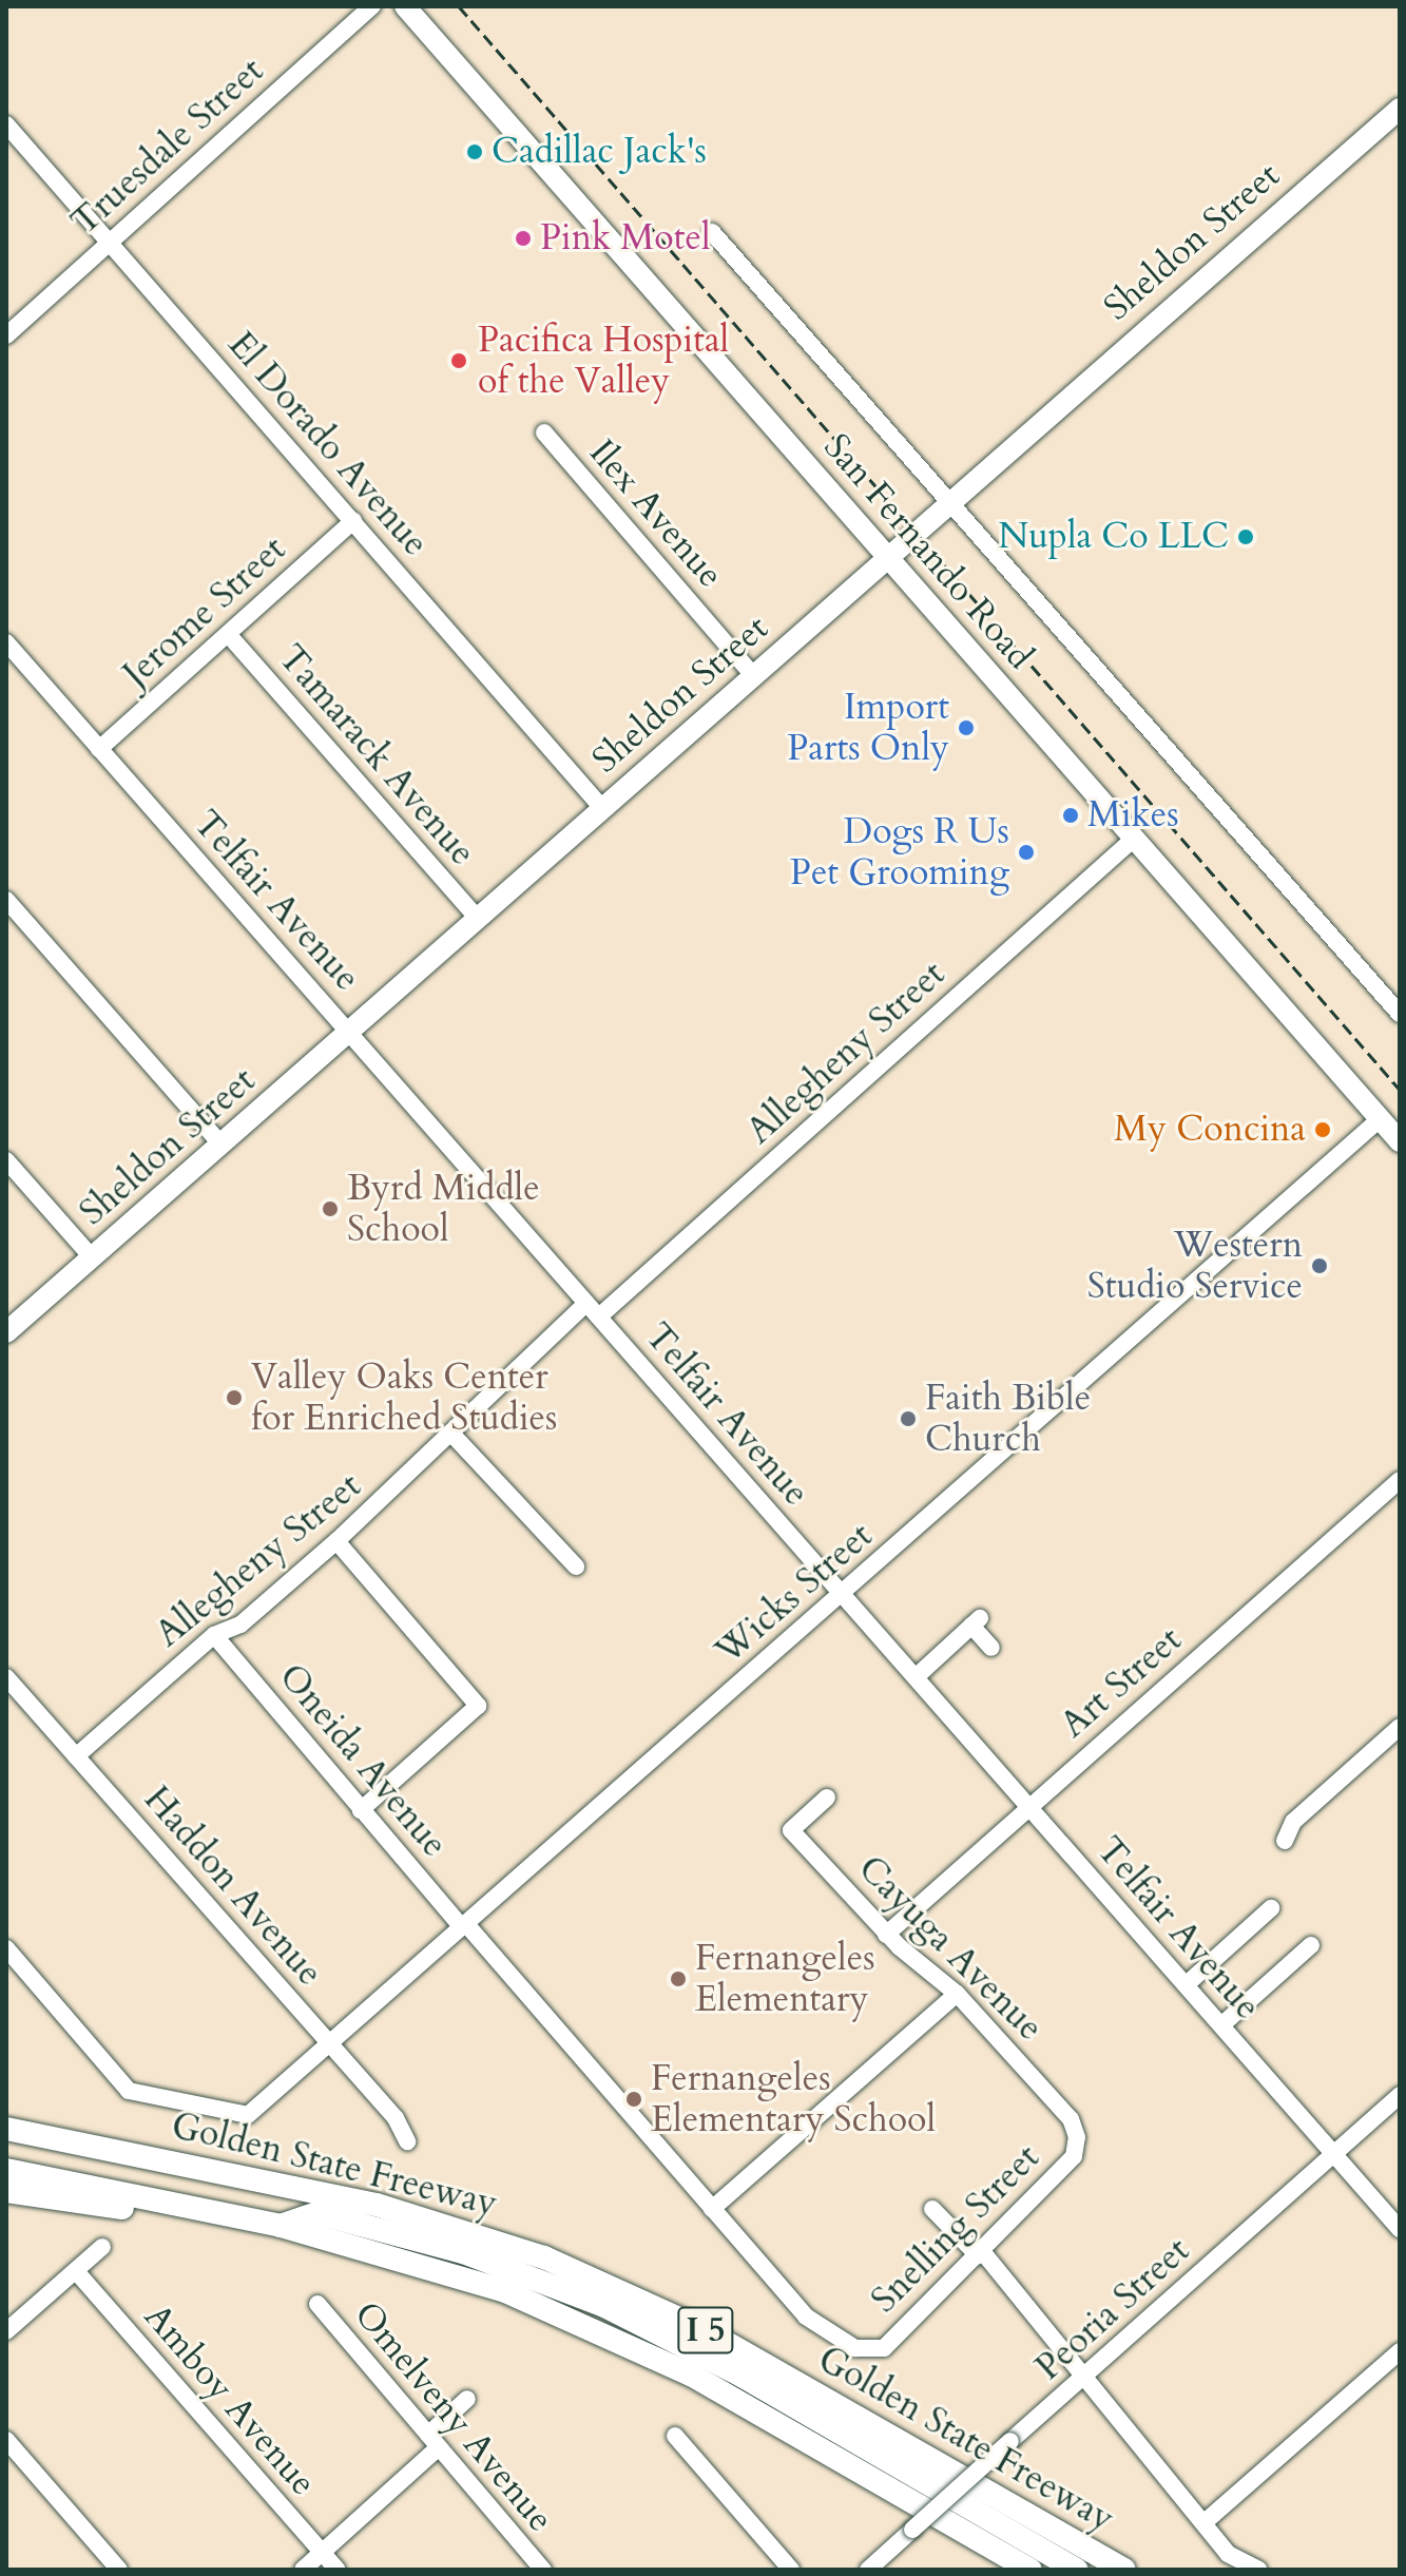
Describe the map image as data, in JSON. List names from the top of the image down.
{
  "streets": {
    "highway": ["Golden State Freeway", "I 5"],
    "main road": ["Sheldon Street", "San Fernando Road"],
    "street": [
      "Truesdale Street",
      "El Dorado Avenue",
      "Ilex Avenue",
      "Jerome Street",
      "Tamarack Avenue",
      "Telfair Avenue",
      "Allegheny Street",
      "Wicks Street",
      "Art Street",
      "Oneida Avenue",
      "Haddon Avenue",
      "Cayuga Avenue",
      "Snelling Street",
      "Peoria Street",
      "Amboy Avenue",
      "Omelveny Avenue"
    ]
  },
  "crossings": [
    ["Truesdale Street", "El Dorado Avenue"],
    ["Sheldon Street", "El Dorado Avenue"],
    ["Sheldon Street", "Ilex Avenue"],
    ["Sheldon Street", "San Fernando Road"],
    ["Sheldon Street", "Tamarack Avenue"],
    ["Sheldon Street", "Telfair Avenue"],
    ["El Dorado Avenue", "Jerome Street"],
    ["San Fernando Road", "Allegheny Street"],
    ["San Fernando Road", "Wicks Street"],
    ["Jerome Street", "Tamarack Avenue"],
    ["Jerome Street", "Telfair Avenue"],
    ["Telfair Avenue", "Allegheny Street"],
    ["Telfair Avenue", "Wicks Street"],
    ["Telfair Avenue", "Art Street"],
    ["Telfair Avenue", "Peoria Street"],
    ["Allegheny Street", "Oneida Avenue"],
    ["Allegheny Street", "Haddon Avenue"],
    ["Wicks Street", "Oneida Avenue"],
    ["Wicks Street", "Haddon Avenue"],
    ["Art Street", "Cayuga Avenue"],
    ["Oneida Avenue", "Snelling Street"],
    ["Cayuga Avenue", "Snelling Street"]
  ],
  "places": [
    "Cadillac Jack's",
    "Pink Motel",
    "Pacifica Hospital of the Valley",
    "Nupla Co LLC",
    "Import Parts Only",
    "Mikes",
    "Dogs R Us Pet Grooming",
    "My Concina",
    "Byrd Middle School",
    "Western Studio Service",
    "Valley Oaks Center for Enriched Studies",
    "Faith Bible Church",
    "Fernangeles Elementary",
    "Fernangeles Elementary School"
  ]
}
